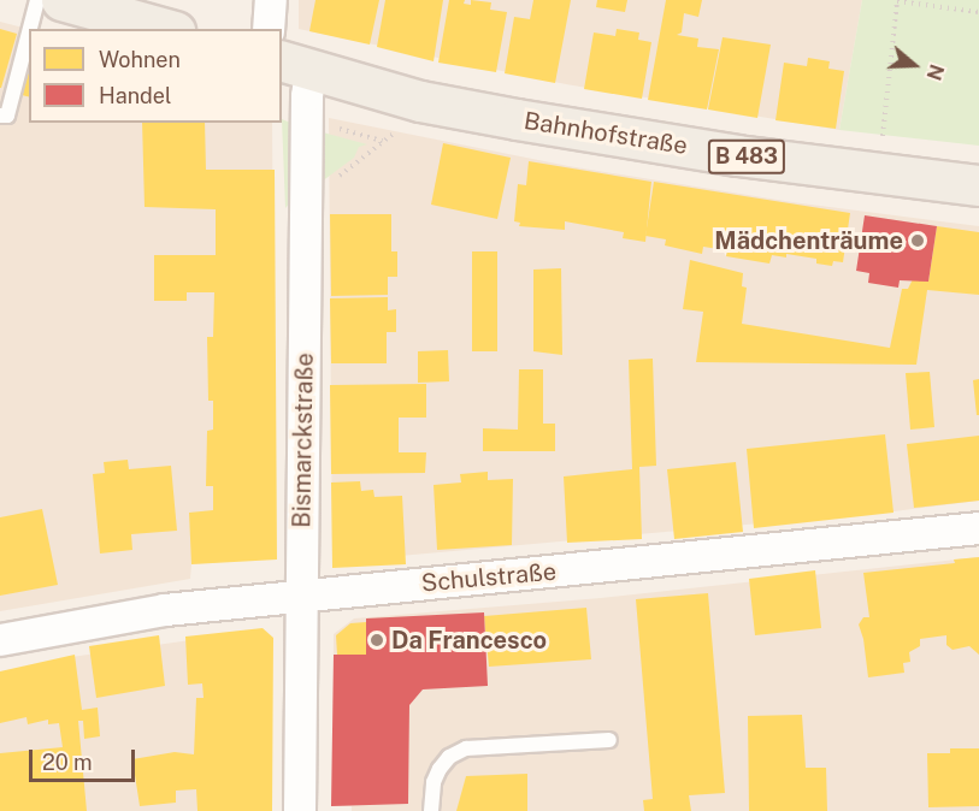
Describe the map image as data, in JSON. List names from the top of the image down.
{
  "streets": {
    "main road": ["Bahnhofstraße", "B 483"],
    "street": ["Bismarckstraße", "Schulstraße"]
  },
  "crossings": [
    ["Bahnhofstraße", "Bismarckstraße"],
    ["Bismarckstraße", "Schulstraße"]
  ],
  "places": ["Mädchenträume", "Da Francesco"],
  "legend": ["Wohnen", "Handel"],
  "scale_bar": "20 m",
  "north": "right"
}
